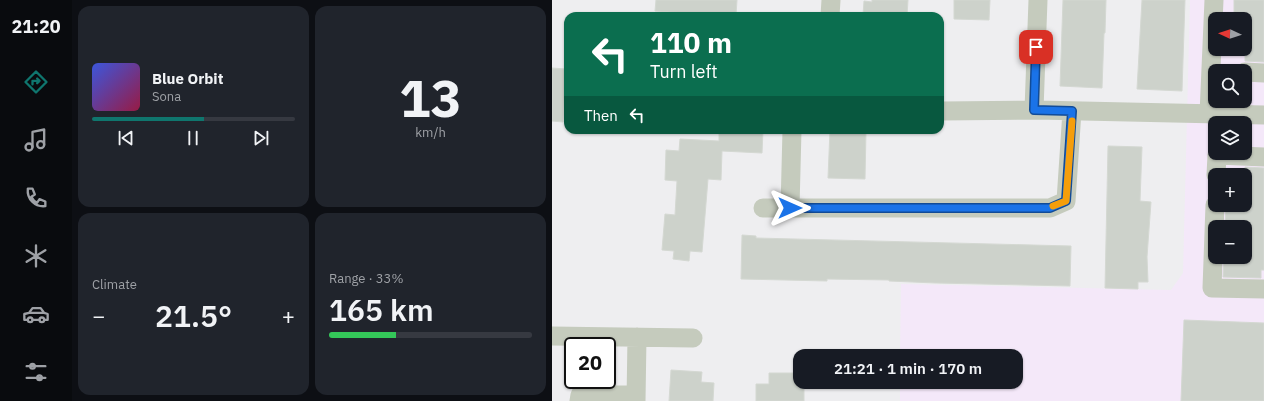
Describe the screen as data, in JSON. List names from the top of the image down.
{
  "north": "left",
  "page": {
    "tabs": "21:20",
    "tile": [
      ["13", "km/h"],
      "Climate",
      ["Range · 33%", "165 km"]
    ],
    "map_buttons": ["+", "−"],
    "turn": ["110 m", "Turn left"],
    "song": ["Blue Orbit", "Sona"],
    "then": "Then",
    "heat": ["−", "21.5°", "+"],
    "limit": "20",
    "trip": "21:21 · 1 min · 170 m"
  }
}
